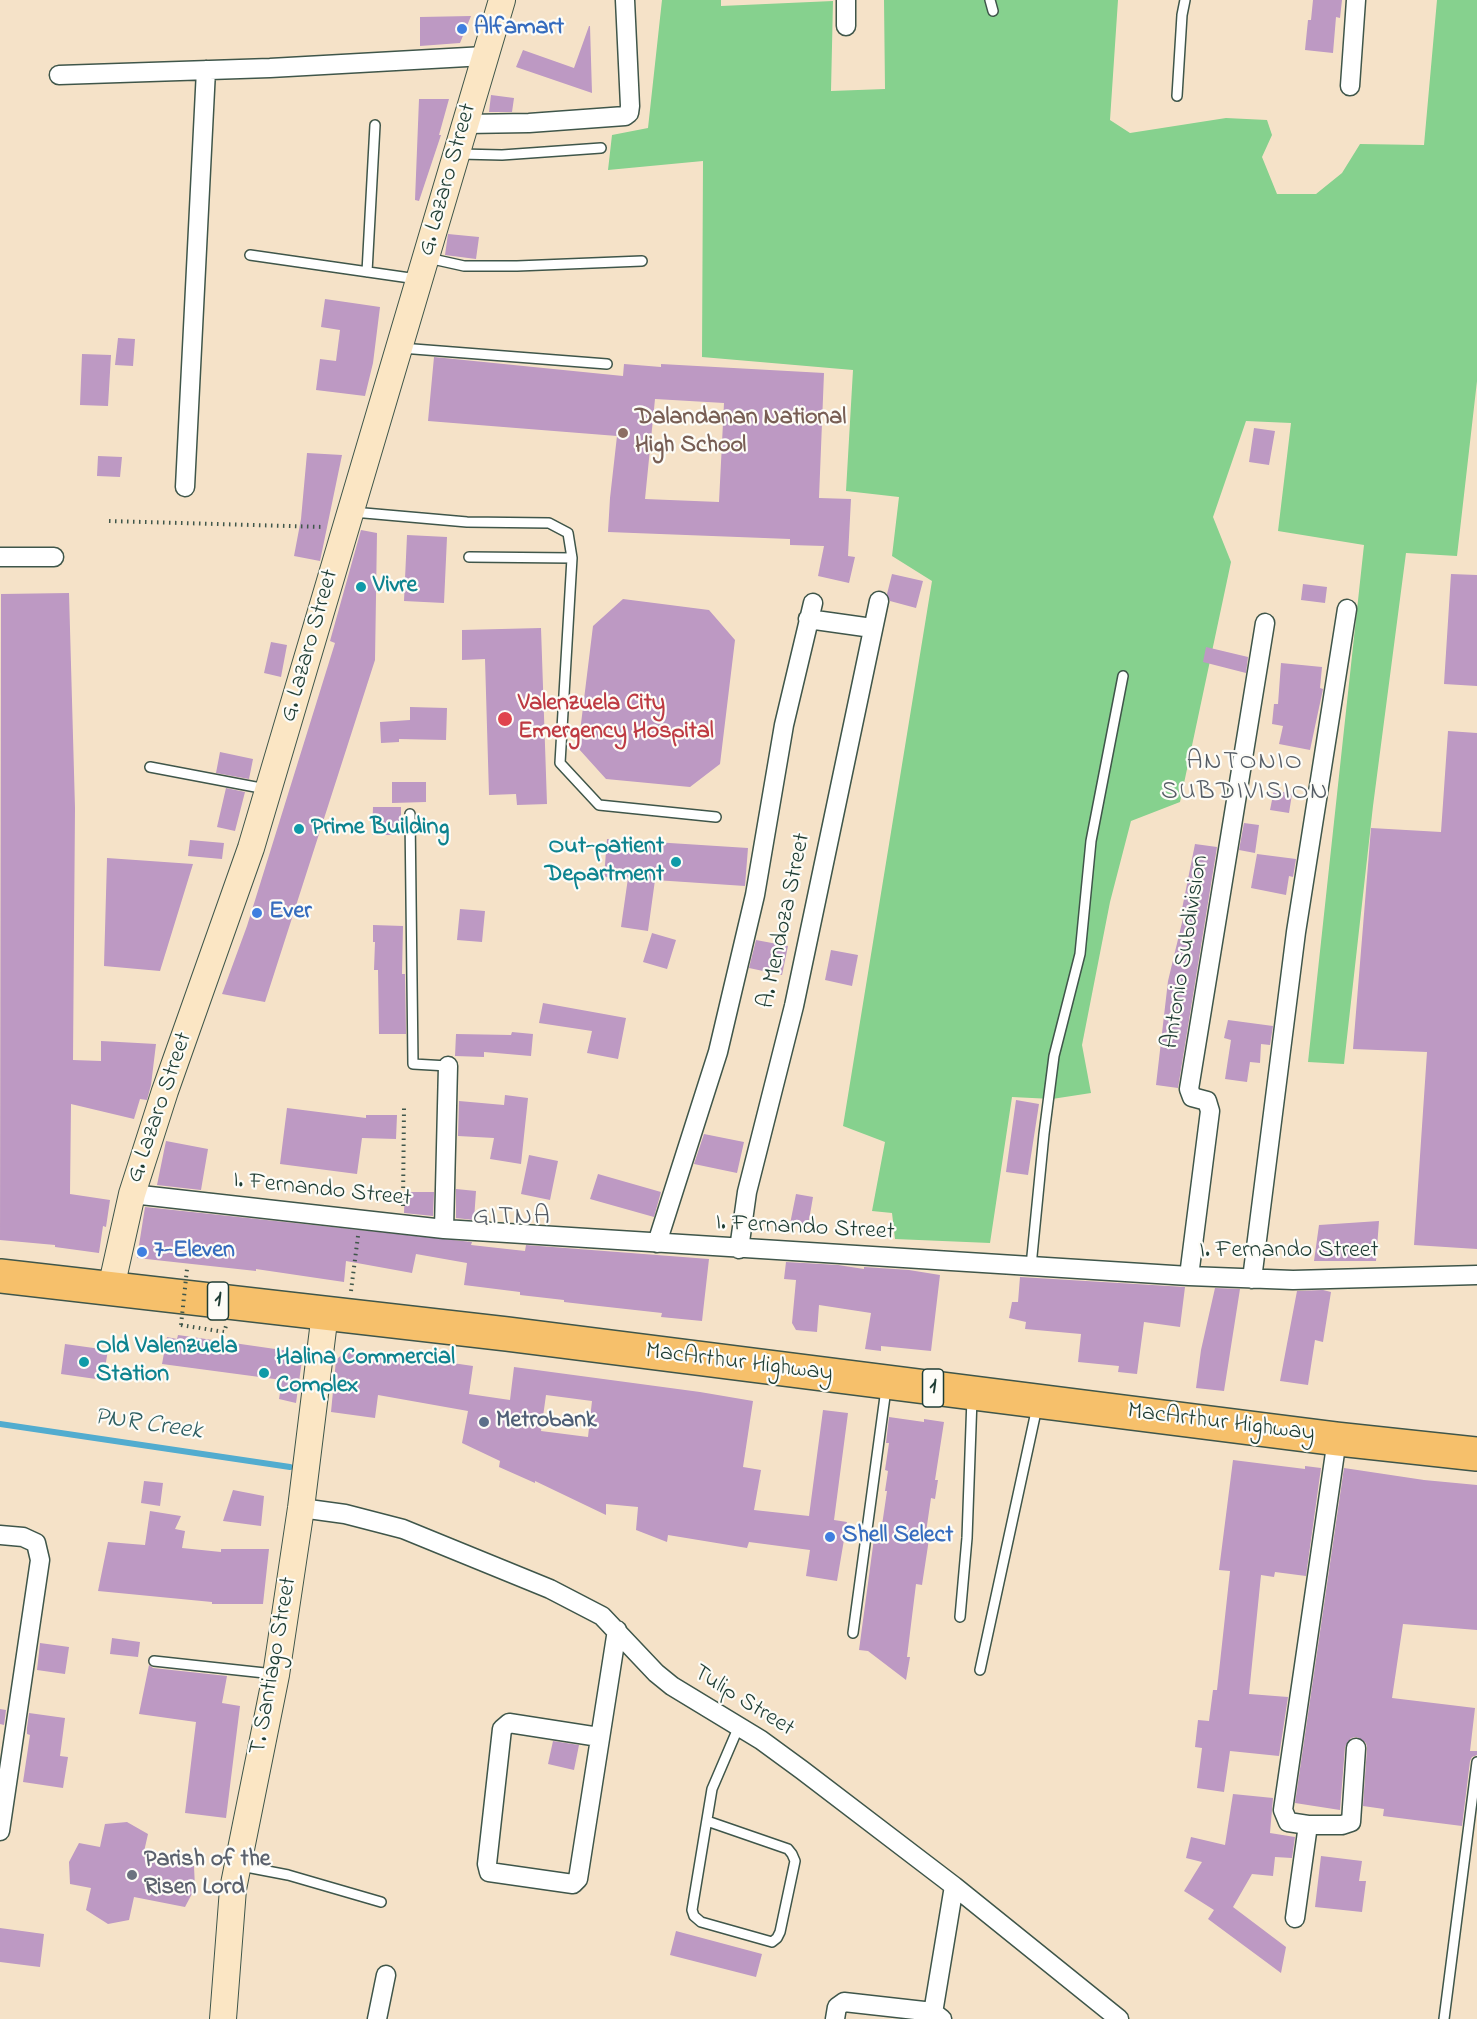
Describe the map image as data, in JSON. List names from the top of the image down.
{
  "streets": {
    "highway": ["1", "MacArthur Highway"],
    "street": [
      "G. Lazaro Street",
      "A. Mendoza Street",
      "Antonio Subdivision",
      "I. Fernando Street",
      "T. Santiago Street",
      "Tulip Street"
    ]
  },
  "crossings": [
    ["G. Lazaro Street", "I. Fernando Street"],
    ["G. Lazaro Street", "MacArthur Highway"],
    ["A. Mendoza Street", "I. Fernando Street"],
    ["Antonio Subdivision", "I. Fernando Street"],
    ["MacArthur Highway", "T. Santiago Street"],
    ["T. Santiago Street", "Tulip Street"]
  ],
  "districts": ["ANTONIO SUBDIVISION", "GITNA"],
  "water": ["PNR Creek"],
  "places": [
    "Alfamart",
    "Dalandanan National High School",
    "Vivre",
    "Valenzuela City Emergency Hospital",
    "Prime Building",
    "Out-patient Department",
    "Ever",
    "7-Eleven",
    "Old Valenzuela Station",
    "Halina Commercial Complex",
    "Metrobank",
    "Shell Select",
    "Parish of the Risen Lord"
  ]
}
